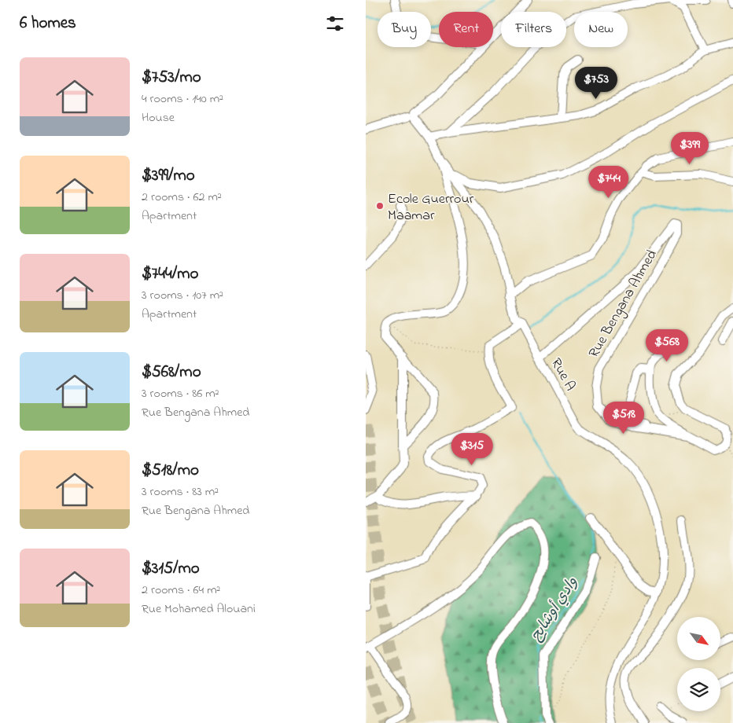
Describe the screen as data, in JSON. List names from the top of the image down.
{
  "streets": {
    "street": ["Rue Bengana Ahmed", "Rue A"]
  },
  "crossings": [
    ["Rue Bengana Ahmed", "Rue A"]
  ],
  "water": ["وادي أوشايح"],
  "places": ["Ecole Guerrour Maamar"],
  "north": "bottom right",
  "page": {
    "heading": "6 homes",
    "chip": [
      "Buy",
      "Rent",
      "Filters",
      "New"
    ],
    "list": [
      {
        "name": "$753/mo",
        "note": "4 rooms · 140 m² · House"
      },
      {
        "name": "$399/mo",
        "note": "2 rooms · 62 m² · Apartment"
      },
      {
        "name": "$744/mo",
        "note": "3 rooms · 107 m² · Apartment"
      },
      {
        "name": "$568/mo",
        "note": "3 rooms · 86 m² · Rue Bengana Ahmed"
      },
      {
        "name": "$518/mo",
        "note": "3 rooms · 83 m² · Rue Bengana Ahmed"
      },
      {
        "name": "$315/mo",
        "note": "2 rooms · 64 m² · Rue Mohamed Alouani"
      }
    ],
    "price": [
      "$753",
      "$399",
      "$744",
      "$568",
      "$518",
      "$315"
    ]
  }
}
